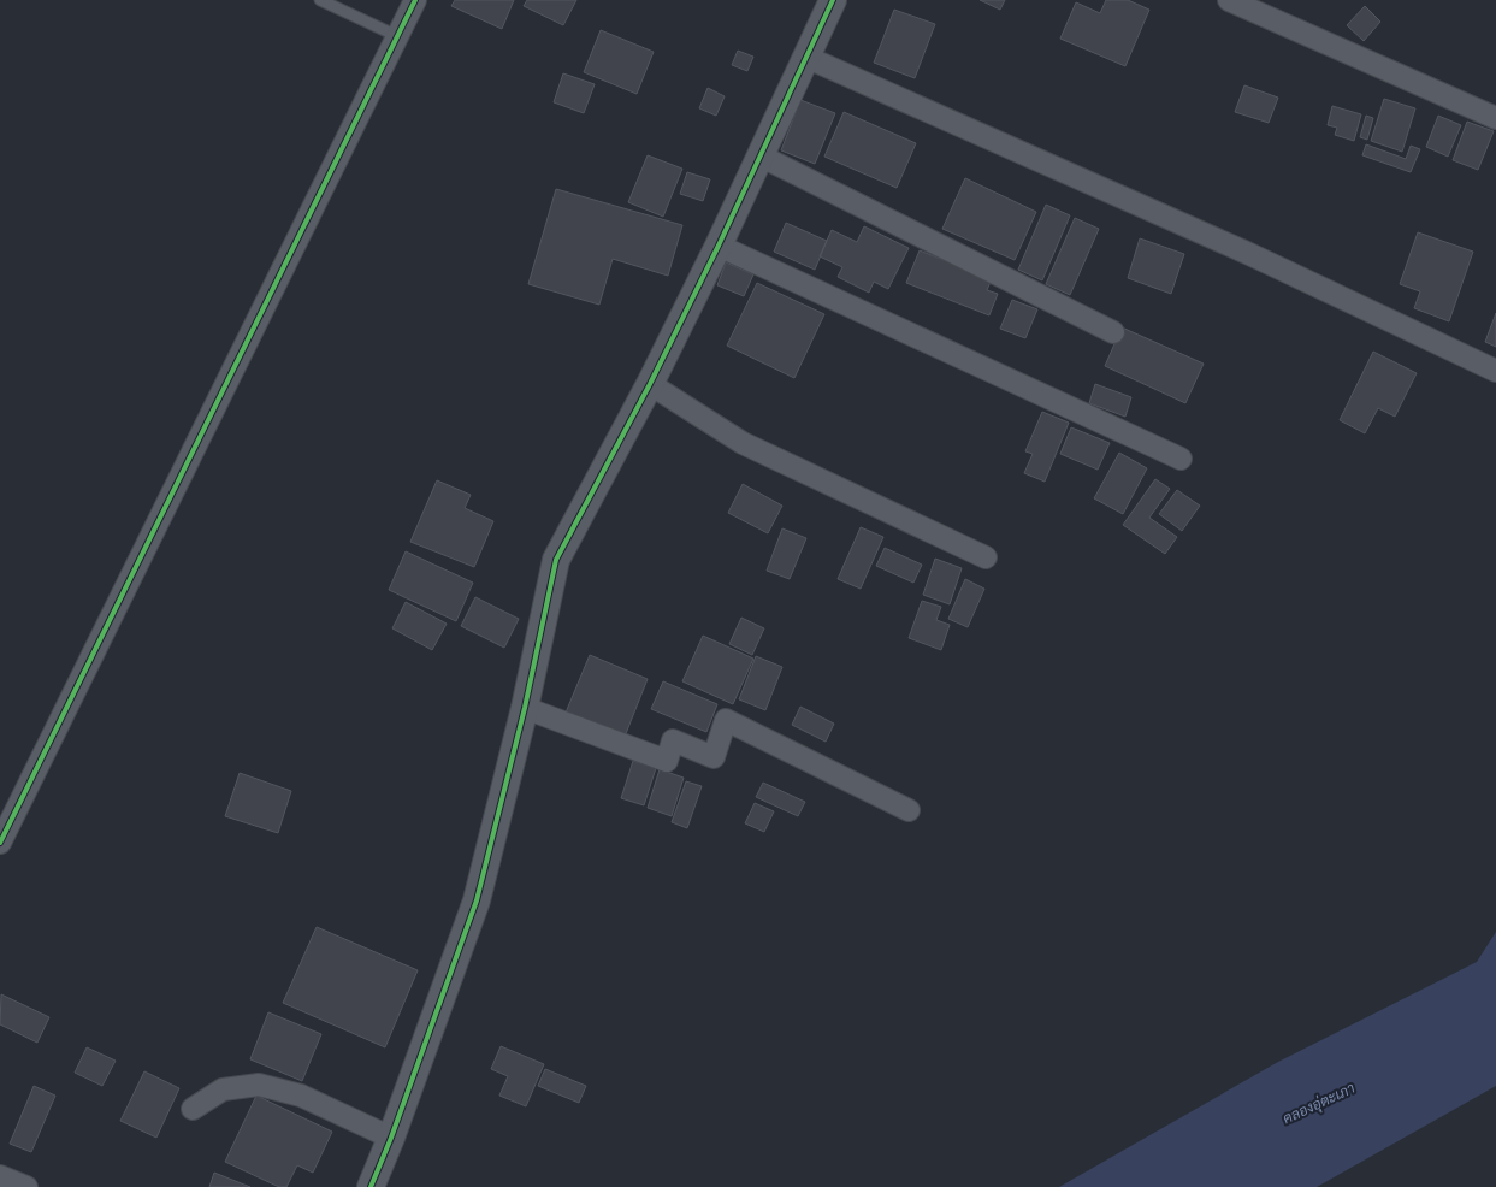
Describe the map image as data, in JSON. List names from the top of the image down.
{
  "water": ["คลองอุ่ตะเภา"]
}
